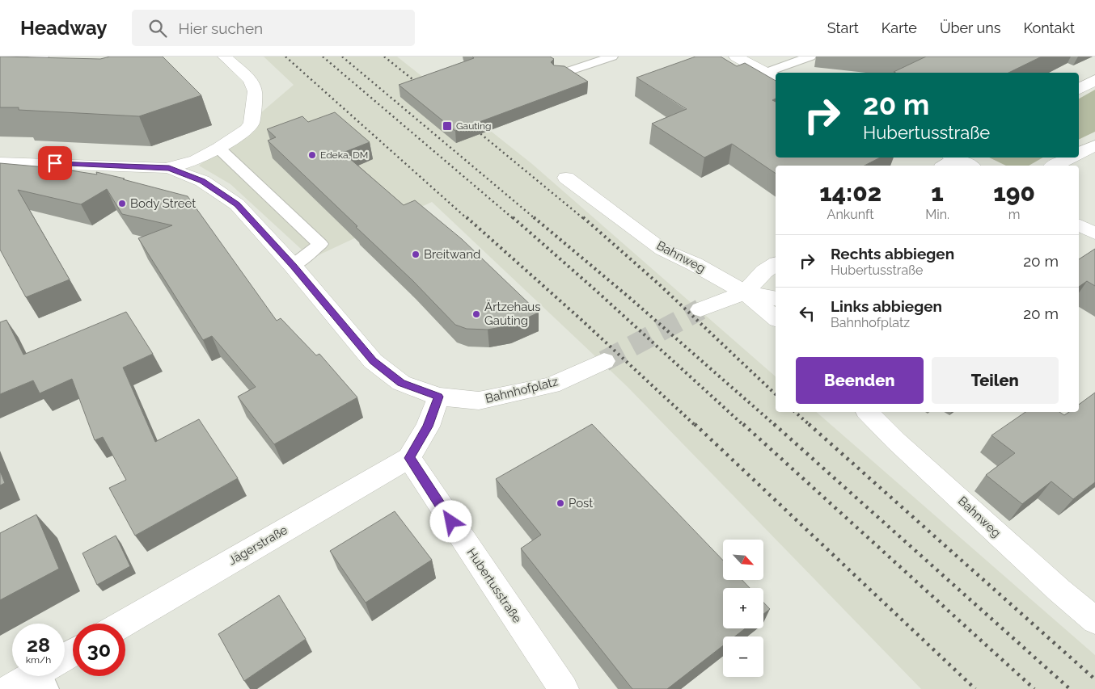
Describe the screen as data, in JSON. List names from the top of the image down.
{
  "streets": {
    "street": [
      "Bahnweg",
      "Bahnhofplatz",
      "Jägerstraße",
      "Hubertusstraße"
    ]
  },
  "crossings": [
    ["Jägerstraße", "Hubertusstraße"]
  ],
  "places": {
    "transit": ["Gauting"],
    "other": [
      "Edeka, DM",
      "Body Street",
      "Breitwand",
      "Ärtzehaus Gauting",
      "Post"
    ]
  },
  "north": "bottom right",
  "page": {
    "header": "Headway",
    "search": "Hier suchen",
    "nav": [
      "Start",
      "Karte",
      "Über uns",
      "Kontakt"
    ],
    "turn": ["20 m", "Hubertusstraße"],
    "eta": [
      "14:02",
      "Ankunft",
      "1",
      "Min.",
      "190",
      "m"
    ],
    "list": [
      {
        "name": "Rechts abbiegen",
        "note": "Hubertusstraße",
        "value": "20 m"
      },
      {
        "name": "Links abbiegen",
        "note": "Bahnhofplatz",
        "value": "20 m"
      }
    ],
    "buttons": ["Beenden", "Teilen"],
    "map_buttons": ["+", "−"],
    "speed": "28 km/h",
    "limit": "30"
  }
}
